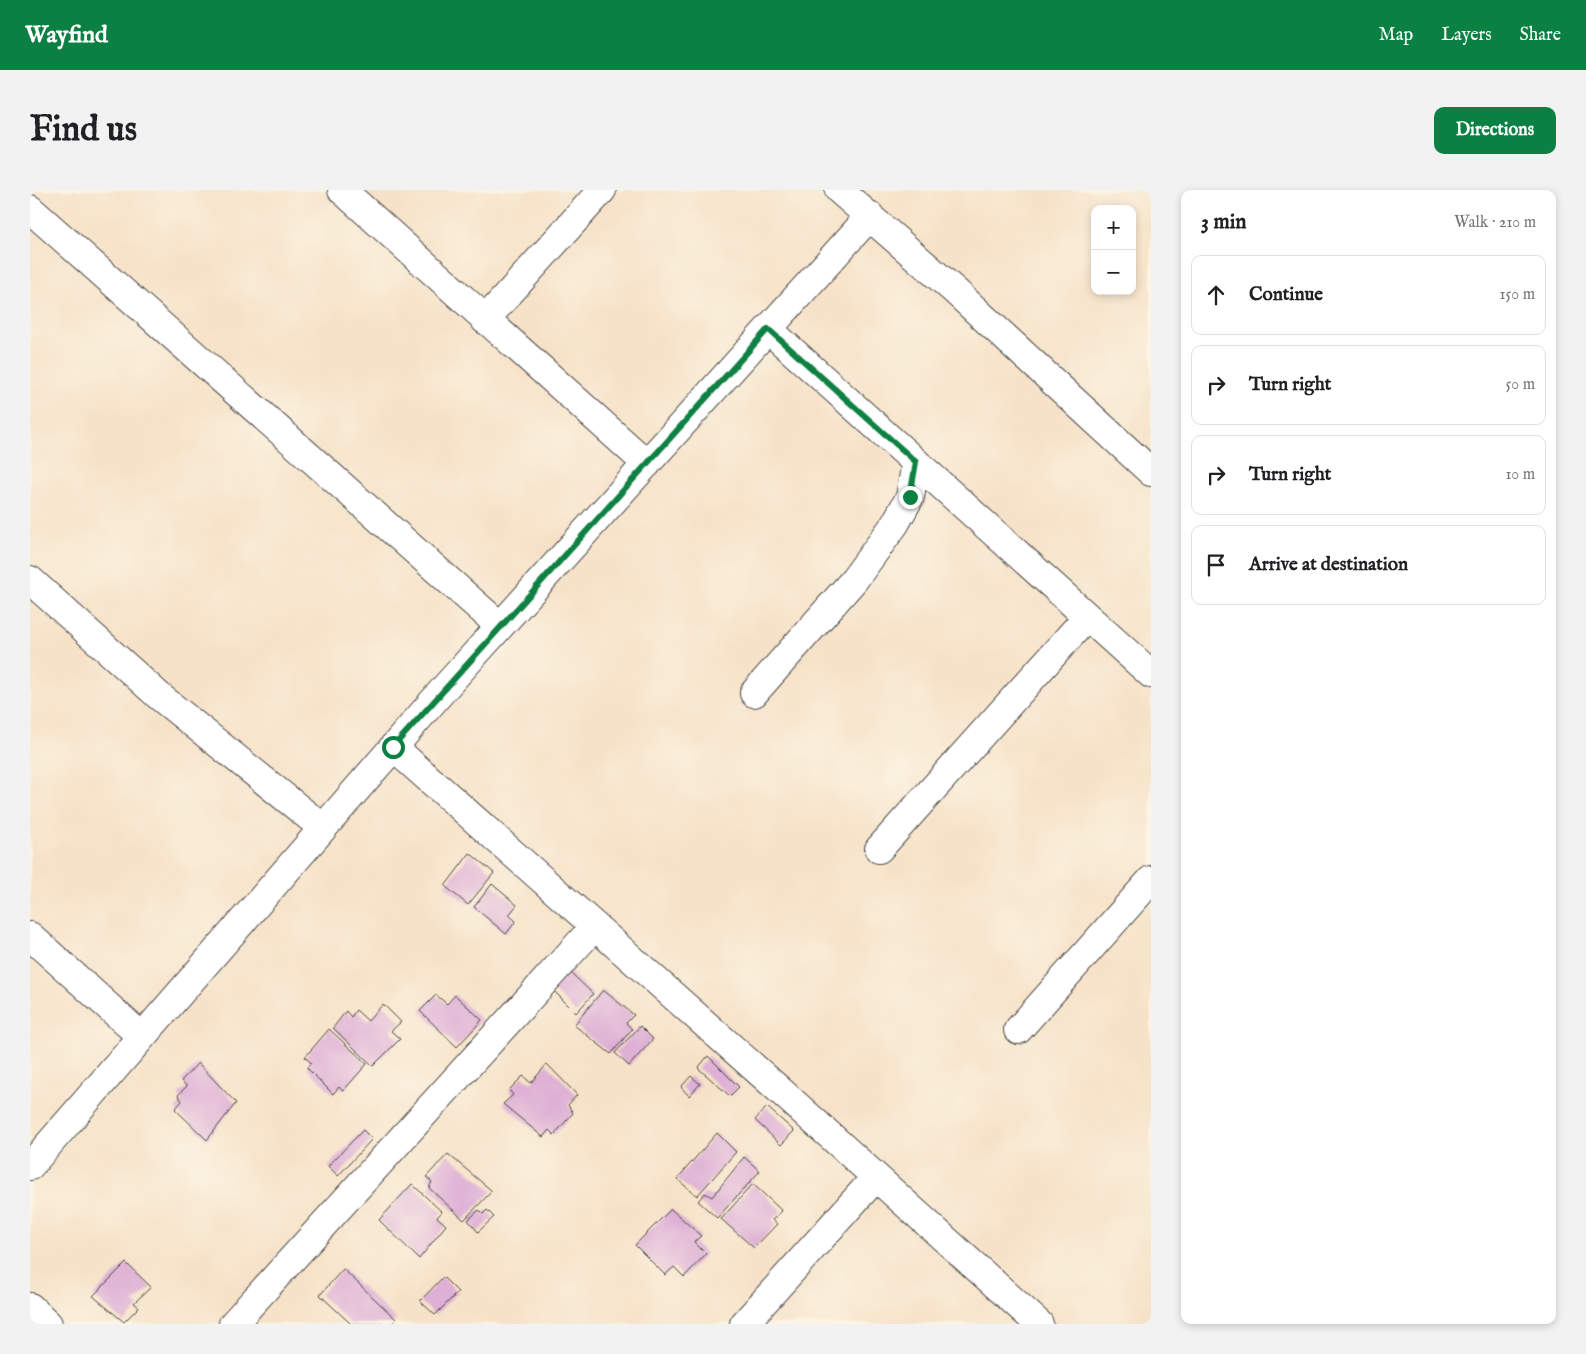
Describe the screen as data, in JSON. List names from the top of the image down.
{
  "page": {
    "header": "Wayfind",
    "nav": ["Map", "Layers", "Share"],
    "buttons": "Directions",
    "title": "Find us",
    "heading": ["3 min", "Walk · 210 m"],
    "map_buttons": ["+", "−"],
    "list": [
      ["Continue", "150 m"],
      ["Turn right", "50 m"],
      ["Turn right", "10 m"],
      "Arrive at destination"
    ]
  }
}
